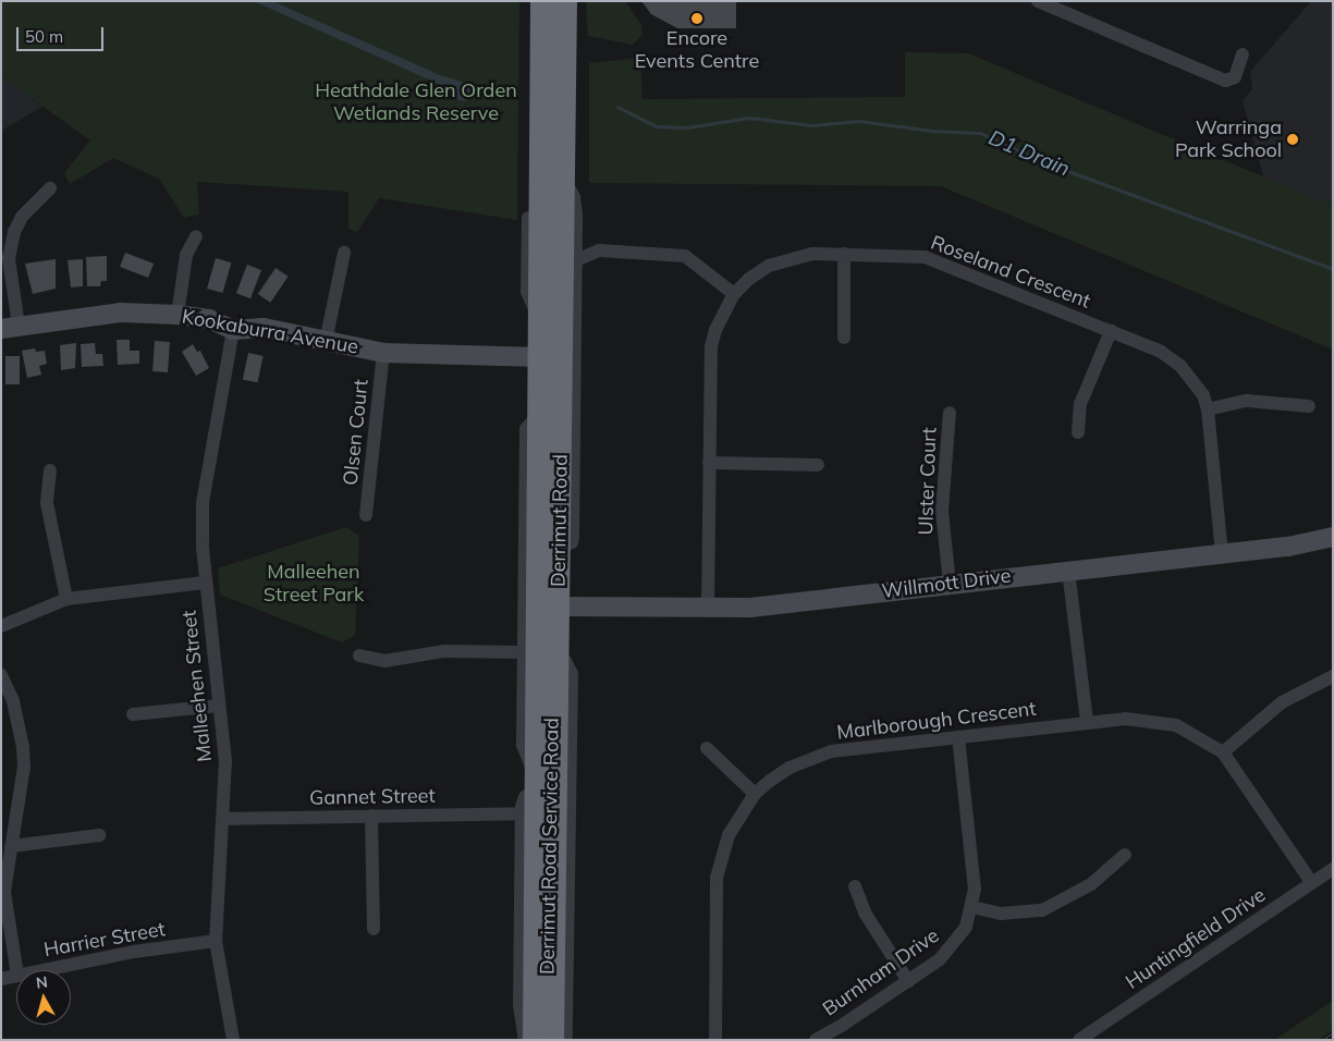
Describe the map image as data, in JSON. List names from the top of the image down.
{
  "streets": {
    "highway": ["Derrimut Road"],
    "street": [
      "Roseland Crescent",
      "Kookaburra Avenue",
      "Olsen Court",
      "Ulster Court",
      "Willmott Drive",
      "Malleehen Street",
      "Marlborough Crescent",
      "Gannet Street",
      "Derrimut Road Service Road",
      "Huntingfield Drive",
      "Harrier Street",
      "Burnham Drive"
    ]
  },
  "crossings": [
    ["Roseland Crescent", "Willmott Drive"],
    ["Kookaburra Avenue", "Olsen Court"],
    ["Kookaburra Avenue", "Derrimut Road"],
    ["Kookaburra Avenue", "Malleehen Street"],
    ["Ulster Court", "Willmott Drive"],
    ["Derrimut Road", "Willmott Drive"],
    ["Derrimut Road", "Derrimut Road Service Road"],
    ["Malleehen Street", "Gannet Street"],
    ["Malleehen Street", "Harrier Street"],
    ["Marlborough Crescent", "Huntingfield Drive"],
    ["Marlborough Crescent", "Burnham Drive"],
    ["Gannet Street", "Derrimut Road Service Road"]
  ],
  "water": ["D1 Drain"],
  "parks": ["Heathdale Glen Orden Wetlands Reserve", "Malleehen Street Park"],
  "places": ["Encore Events Centre", "Warringa Park School"],
  "scale_bar": "50 m",
  "north": "top"
}
